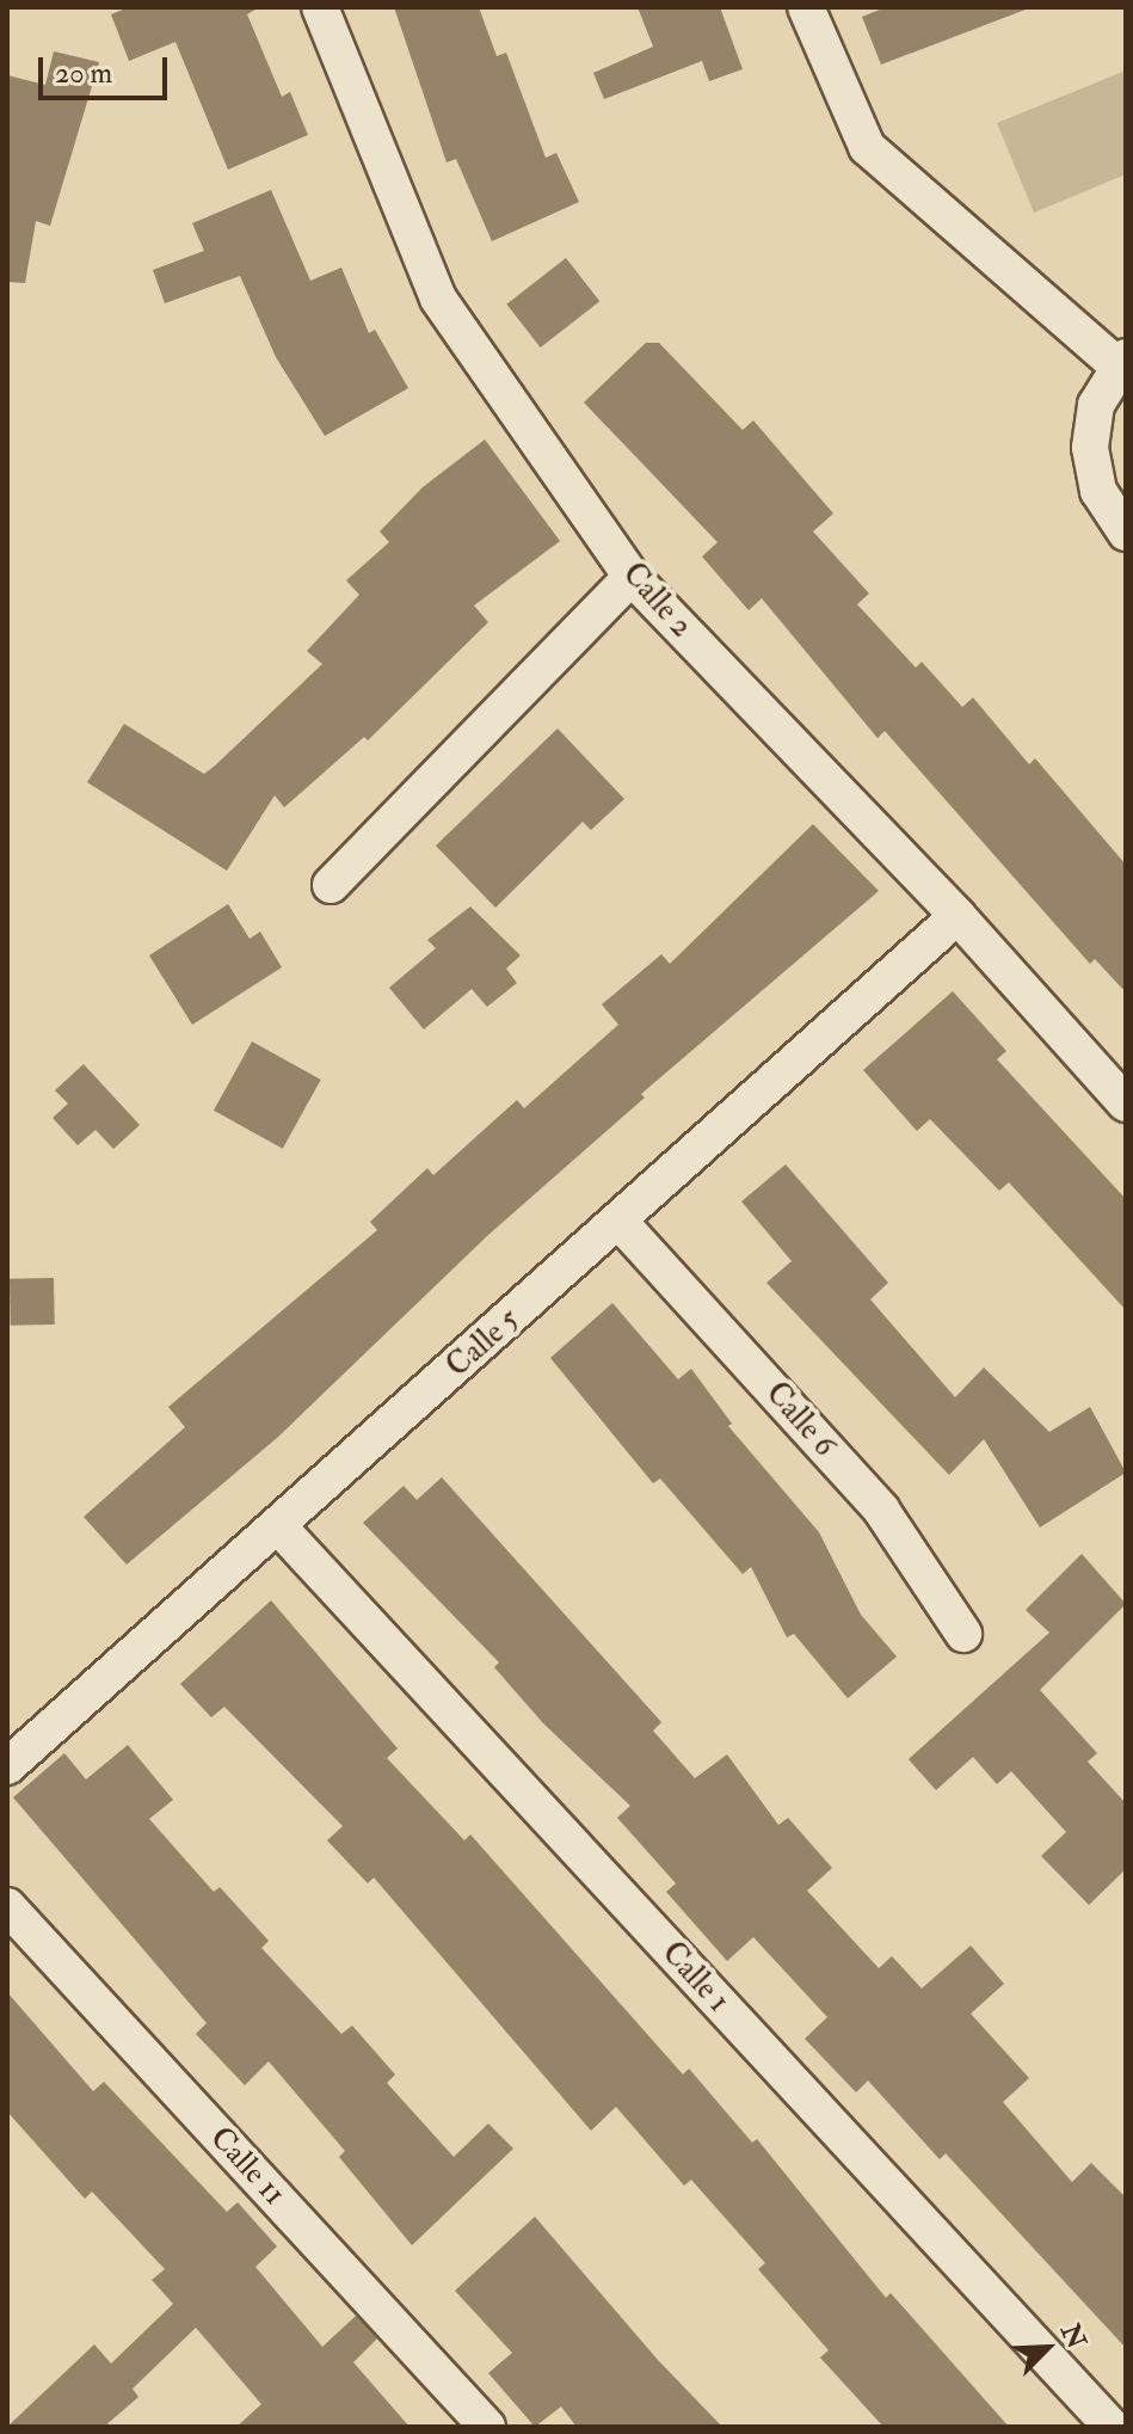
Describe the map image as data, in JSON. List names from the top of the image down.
{
  "streets": {
    "street": [
      "Calle 2",
      "Calle 5",
      "Calle 6",
      "Calle 1",
      "Calle 11"
    ]
  },
  "crossings": [
    ["Calle 2", "Calle 5"],
    ["Calle 5", "Calle 6"],
    ["Calle 5", "Calle 1"]
  ],
  "scale_bar": "20 m",
  "north": "top right"
}
